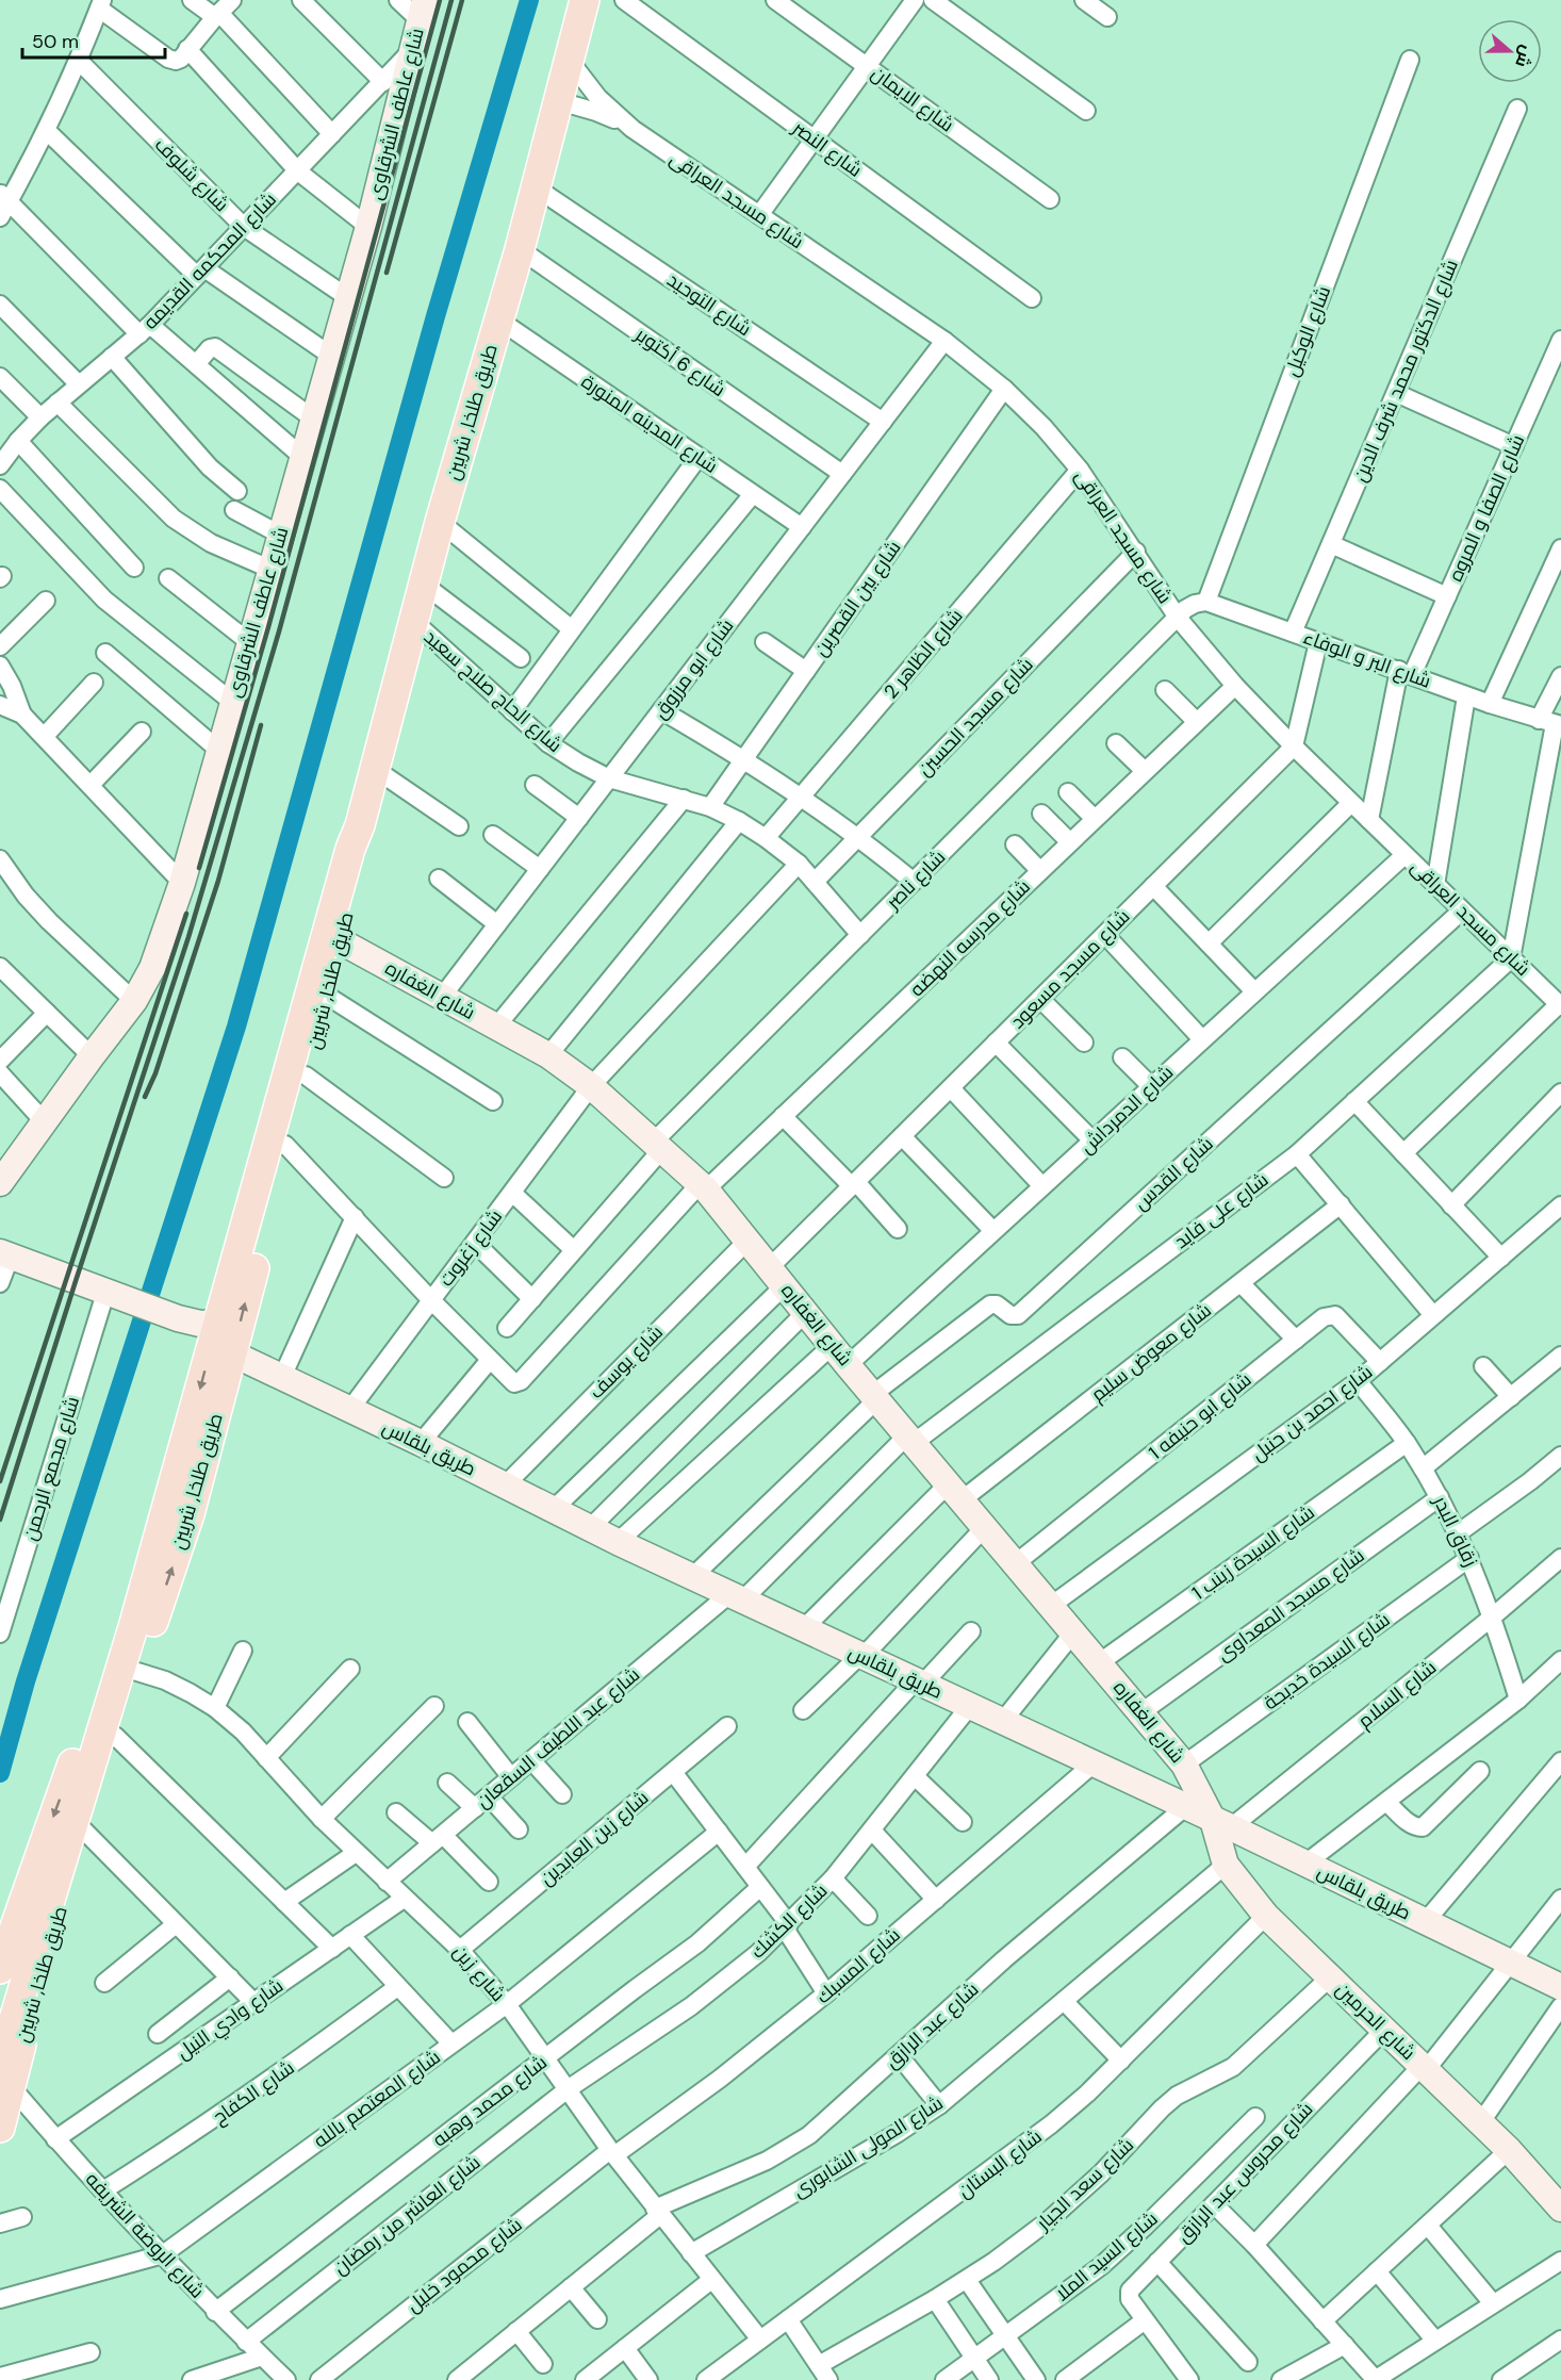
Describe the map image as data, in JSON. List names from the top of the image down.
{
  "streets": {
    "main road": ["طريق طلخا, شربين"],
    "street": [
      "شارع الايمان",
      "شارع عاطف الشرقاوى",
      "شارع النصر",
      "شارع شلوف",
      "شارع مسجد العراقى",
      "شارع المحكمه القديمه",
      "شارع التوحيد",
      "شارع الوكيل",
      "شارع 6 أكتوبر",
      "شارع الدكتور محمد شرف الدين",
      "شارع المدينه المنورة",
      "شارع الصفا و المروه",
      "شارع بين القصرين",
      "شارع الظاهر 2",
      "شارع البر و الوفاء",
      "شارع ابو مرزوق",
      "شارع الحاج صلاح سعيد",
      "شارع مسجد الحسين",
      "شارع ناصر",
      "شارع مدرسه النهضه",
      "شارع مسجد مسعود",
      "شارع الغفاره",
      "شارع الدمرداش",
      "شارع القدس",
      "شارع على فايد",
      "شارع زغروت",
      "شارع معوض سليم",
      "شارع يوسف",
      "شارع احمد بن حنبل",
      "شارع ابو حنيفه 1",
      "طريق بلقاس",
      "شارع مجمع الرحمن",
      "زقاق البدر",
      "شارع السيدة زينب 1",
      "شارع مسجد المعداوى",
      "شارع السيدة خديجة",
      "شارع السلام",
      "شارع عبد اللطيف السقعان",
      "شارع زين العابدين",
      "شارع الكشك",
      "شارع المسبك",
      "شارع زين",
      "شارع وادي النيل",
      "شارع الحرمين",
      "شارع عبد الرازق",
      "شارع الكفاح",
      "شارع المعتصم بالله",
      "شارع محمد وهبه",
      "شارع المولى الشابورى",
      "شارع البستان",
      "شارع محروس عبد الرازق",
      "شارع سعد الجيار",
      "شارع العاشر من رمضان",
      "شارع الروضة الشريفه",
      "شارع السيد الملا",
      "شارع محمود خليل"
    ]
  },
  "crossings": [
    ["شارع عاطف الشرقاوى", "شارع شلوف"],
    ["شارع عاطف الشرقاوى", "شارع المحكمه القديمه"],
    ["شارع شلوف", "شارع المحكمه القديمه"],
    ["شارع مسجد العراقى", "طريق طلخا, شربين"],
    ["شارع مسجد العراقى", "شارع الصفا و المروه"],
    ["شارع مسجد العراقى", "شارع بين القصرين"],
    ["شارع مسجد العراقى", "شارع الظاهر 2"],
    ["شارع مسجد العراقى", "شارع ابو مرزوق"],
    ["شارع مسجد العراقى", "شارع مسجد الحسين"],
    ["شارع مسجد العراقى", "شارع ناصر"],
    ["شارع مسجد العراقى", "شارع مدرسه النهضه"],
    ["شارع مسجد العراقى", "شارع مسجد مسعود"],
    ["شارع مسجد العراقى", "شارع الدمرداش"],
    ["شارع مسجد العراقى", "شارع القدس"],
    ["شارع مسجد العراقى", "شارع على فايد"],
    ["شارع التوحيد", "طريق طلخا, شربين"],
    ["شارع التوحيد", "شارع ابو مرزوق"],
    ["شارع الوكيل", "شارع البر و الوفاء"],
    ["شارع 6 أكتوبر", "طريق طلخا, شربين"],
    ["شارع 6 أكتوبر", "شارع ابو مرزوق"],
    ["شارع الدكتور محمد شرف الدين", "شارع البر و الوفاء"],
    ["طريق طلخا, شربين", "شارع المدينه المنورة"],
    ["طريق طلخا, شربين", "شارع الحاج صلاح سعيد"],
    ["طريق طلخا, شربين", "شارع الغفاره"],
    ["طريق طلخا, شربين", "طريق بلقاس"],
    ["طريق طلخا, شربين", "شارع زين"],
    ["طريق طلخا, شربين", "شارع الروضة الشريفه"],
    ["شارع المدينه المنورة", "شارع ابو مرزوق"],
    ["شارع الصفا و المروه", "شارع البر و الوفاء"],
    ["شارع بين القصرين", "شارع الحاج صلاح سعيد"],
    ["شارع الظاهر 2", "شارع الحاج صلاح سعيد"],
    ["شارع ابو مرزوق", "شارع الحاج صلاح سعيد"],
    ["شارع ابو مرزوق", "شارع الغفاره"],
    ["شارع الحاج صلاح سعيد", "شارع مسجد الحسين"],
    ["شارع الحاج صلاح سعيد", "شارع ناصر"],
    ["شارع الحاج صلاح سعيد", "شارع زغروت"],
    ["شارع ناصر", "شارع الغفاره"],
    ["شارع مدرسه النهضه", "شارع الغفاره"],
    ["شارع مسجد مسعود", "شارع الغفاره"],
    ["شارع مسجد مسعود", "طريق بلقاس"],
    ["شارع الغفاره", "شارع الدمرداش"],
    ["شارع الغفاره", "شارع القدس"],
    ["شارع الغفاره", "شارع على فايد"],
    ["شارع الغفاره", "شارع زغروت"],
    ["شارع الغفاره", "شارع معوض سليم"],
    ["شارع الغفاره", "شارع يوسف"],
    ["شارع الغفاره", "شارع احمد بن حنبل"],
    ["شارع الغفاره", "شارع ابو حنيفه 1"],
    ["شارع الغفاره", "طريق بلقاس"],
    ["شارع الغفاره", "شارع السيدة زينب 1"],
    ["شارع الغفاره", "شارع مسجد المعداوى"],
    ["شارع الغفاره", "شارع السيدة خديجة"],
    ["شارع الغفاره", "شارع السلام"],
    ["شارع الغفاره", "شارع الحرمين"],
    ["شارع الدمرداش", "طريق بلقاس"],
    ["شارع على فايد", "طريق بلقاس"],
    ["شارع على فايد", "شارع عبد اللطيف السقعان"],
    ["شارع زغروت", "طريق بلقاس"],
    ["شارع معوض سليم", "طريق بلقاس"],
    ["شارع يوسف", "طريق بلقاس"],
    ["شارع احمد بن حنبل", "شارع ابو حنيفه 1"],
    ["شارع احمد بن حنبل", "زقاق البدر"],
    ["طريق بلقاس", "شارع السلام"],
    ["طريق بلقاس", "شارع عبد اللطيف السقعان"],
    ["طريق بلقاس", "شارع الكشك"],
    ["طريق بلقاس", "شارع المسبك"],
    ["طريق بلقاس", "شارع الحرمين"],
    ["طريق بلقاس", "شارع عبد الرازق"],
    ["زقاق البدر", "شارع السيدة زينب 1"],
    ["زقاق البدر", "شارع مسجد المعداوى"],
    ["زقاق البدر", "شارع السيدة خديجة"],
    ["زقاق البدر", "شارع السلام"],
    ["شارع السلام", "شارع الحرمين"],
    ["شارع عبد اللطيف السقعان", "شارع زين"],
    ["شارع زين العابدين", "شارع زين"],
    ["شارع الكشك", "شارع زين"],
    ["شارع الكشك", "شارع العاشر من رمضان"],
    ["شارع المسبك", "شارع زين"],
    ["شارع المسبك", "شارع محمود خليل"],
    ["شارع زين", "شارع وادي النيل"],
    ["شارع زين", "شارع عبد الرازق"],
    ["شارع زين", "شارع المعتصم بالله"],
    ["شارع زين", "شارع محمد وهبه"],
    ["شارع زين", "شارع المولى الشابورى"],
    ["شارع زين", "شارع البستان"],
    ["شارع زين", "شارع العاشر من رمضان"],
    ["شارع زين", "شارع محمود خليل"],
    ["شارع وادي النيل", "شارع الروضة الشريفه"],
    ["شارع الحرمين", "شارع المولى الشابورى"],
    ["شارع الحرمين", "شارع البستان"],
    ["شارع الحرمين", "شارع محروس عبد الرازق"],
    ["شارع الحرمين", "شارع سعد الجيار"],
    ["شارع الكفاح", "شارع الروضة الشريفه"],
    ["شارع المعتصم بالله", "شارع الروضة الشريفه"],
    ["شارع محمد وهبه", "شارع الروضة الشريفه"],
    ["شارع العاشر من رمضان", "شارع الروضة الشريفه"]
  ],
  "scale_bar": "50 m",
  "north": "right"
}
